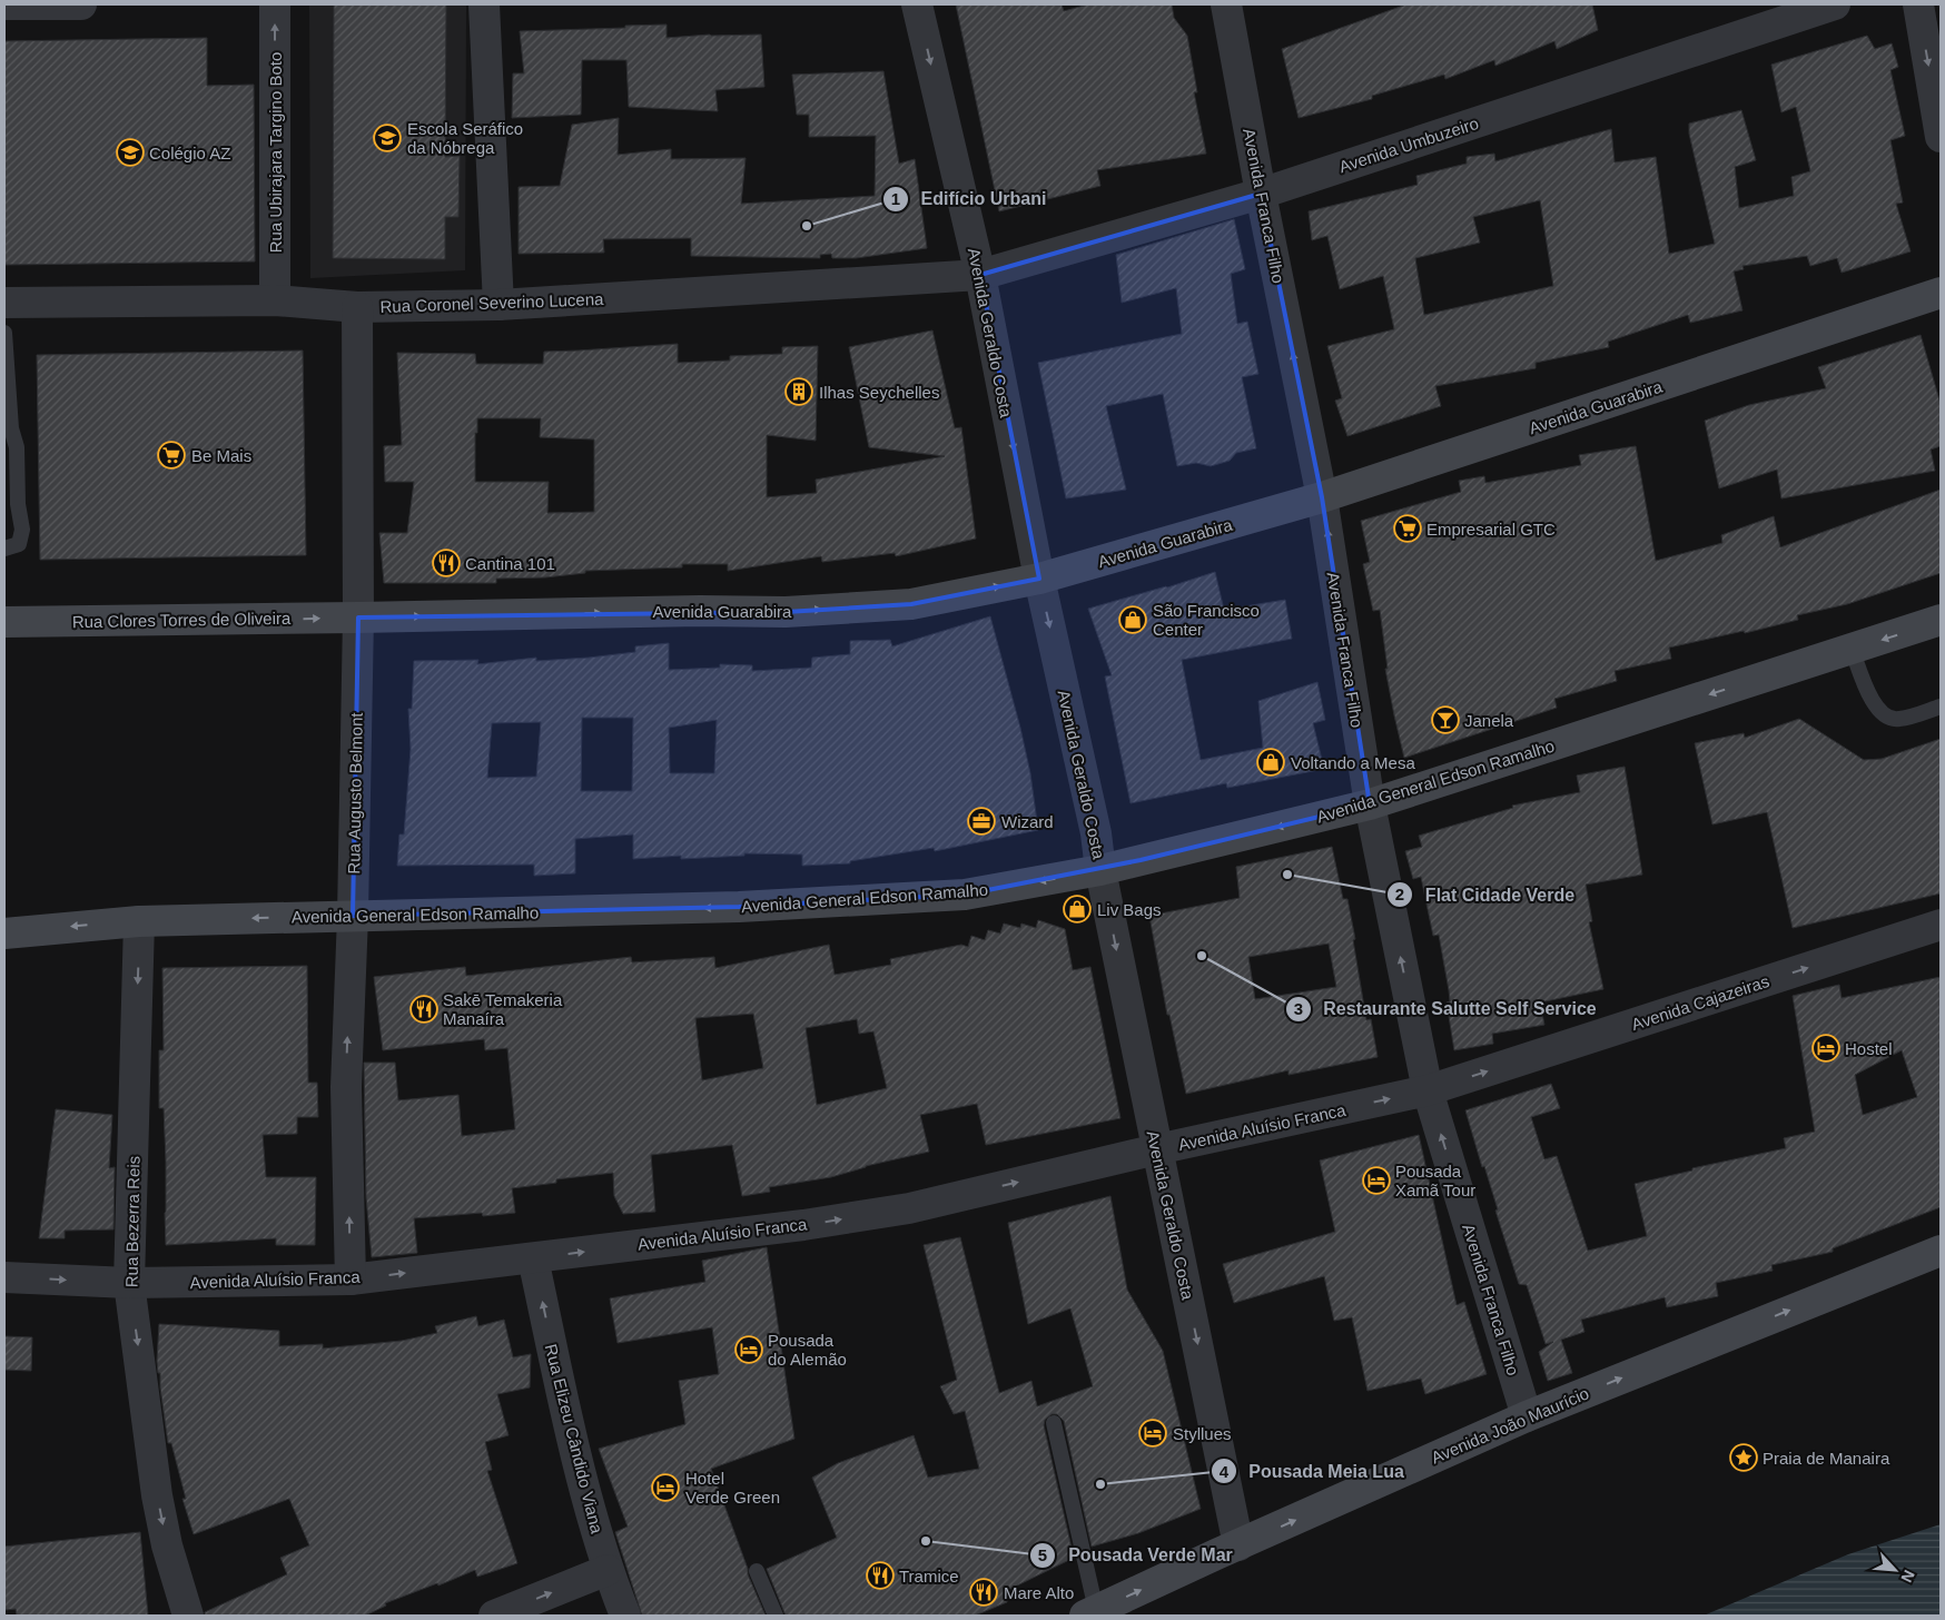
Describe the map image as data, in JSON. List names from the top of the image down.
{
  "streets": {
    "main road": [
      "Avenida Guarabira",
      "Rua Clores Torres de Oliveira",
      "Avenida General Edson Ramalho",
      "Avenida João Maurício"
    ],
    "street": [
      "Avenida Umbuzeiro",
      "Rua Ubirajara Targino Boto",
      "Avenida Franca Filho",
      "Rua Coronel Severino Lucena",
      "Avenida Geraldo Costa",
      "Rua Augusto Belmont",
      "Avenida Cajazeiras",
      "Avenida Aluísio Franca",
      "Rua Bezerra Reis",
      "Rua Elizeu Cândido Viana"
    ]
  },
  "crossings": [
    ["Avenida Umbuzeiro", "Avenida Franca Filho"],
    ["Avenida Umbuzeiro", "Rua Coronel Severino Lucena"],
    ["Avenida Umbuzeiro", "Avenida Geraldo Costa"],
    ["Rua Ubirajara Targino Boto", "Rua Coronel Severino Lucena"],
    ["Avenida Franca Filho", "Avenida Guarabira"],
    ["Avenida Franca Filho", "Avenida General Edson Ramalho"],
    ["Avenida Franca Filho", "Avenida Cajazeiras"],
    ["Avenida Franca Filho", "Avenida Aluísio Franca"],
    ["Avenida Franca Filho", "Avenida João Maurício"],
    ["Rua Coronel Severino Lucena", "Avenida Geraldo Costa"],
    ["Rua Coronel Severino Lucena", "Rua Augusto Belmont"],
    ["Avenida Geraldo Costa", "Avenida Guarabira"],
    ["Avenida Geraldo Costa", "Avenida General Edson Ramalho"],
    ["Avenida Geraldo Costa", "Avenida Aluísio Franca"],
    ["Avenida Geraldo Costa", "Avenida João Maurício"],
    ["Avenida Guarabira", "Rua Clores Torres de Oliveira"],
    ["Avenida Guarabira", "Rua Augusto Belmont"],
    ["Rua Clores Torres de Oliveira", "Rua Augusto Belmont"],
    ["Avenida General Edson Ramalho", "Rua Augusto Belmont"],
    ["Avenida General Edson Ramalho", "Rua Bezerra Reis"],
    ["Rua Augusto Belmont", "Avenida Aluísio Franca"],
    ["Avenida Cajazeiras", "Avenida Aluísio Franca"],
    ["Avenida Aluísio Franca", "Rua Bezerra Reis"],
    ["Avenida Aluísio Franca", "Rua Elizeu Cândido Viana"]
  ],
  "one_way": [
    "Avenida Franca Filho",
    "Avenida Geraldo Costa",
    "Avenida Guarabira",
    "Rua Clores Torres de Oliveira",
    "Avenida General Edson Ramalho",
    "Rua Augusto Belmont",
    "Avenida Cajazeiras",
    "Avenida Aluísio Franca",
    "Rua Bezerra Reis",
    "Avenida João Maurício",
    "Rua Elizeu Cândido Viana"
  ],
  "places": {
    "school or university": ["Escola Seráfico da Nóbrega", "Colégio AZ"],
    "other": [
      "Edifício Urbani",
      "Flat Cidade Verde",
      "Restaurante Salutte Self Service",
      "Pousada Meia Lua",
      "Pousada Verde Mar"
    ],
    "building": ["Ilhas Seychelles"],
    "supermarket": ["Be Mais", "Empresarial GTC"],
    "restaurant": [
      "Cantina 101",
      "Sakē Temakeria Manaíra",
      "Tramice",
      "Mare Alto"
    ],
    "shop": ["São Francisco Center", "Voltando a Mesa", "Liv Bags"],
    "bar": ["Janela"],
    "office": ["Wizard"],
    "hotel": [
      "Hostel",
      "Pousada Xamã Tour",
      "Pousada do Alemão",
      "Styllues",
      "Hotel Verde Green"
    ],
    "place": ["Praia de Manaira"]
  },
  "north": "bottom right"
}
